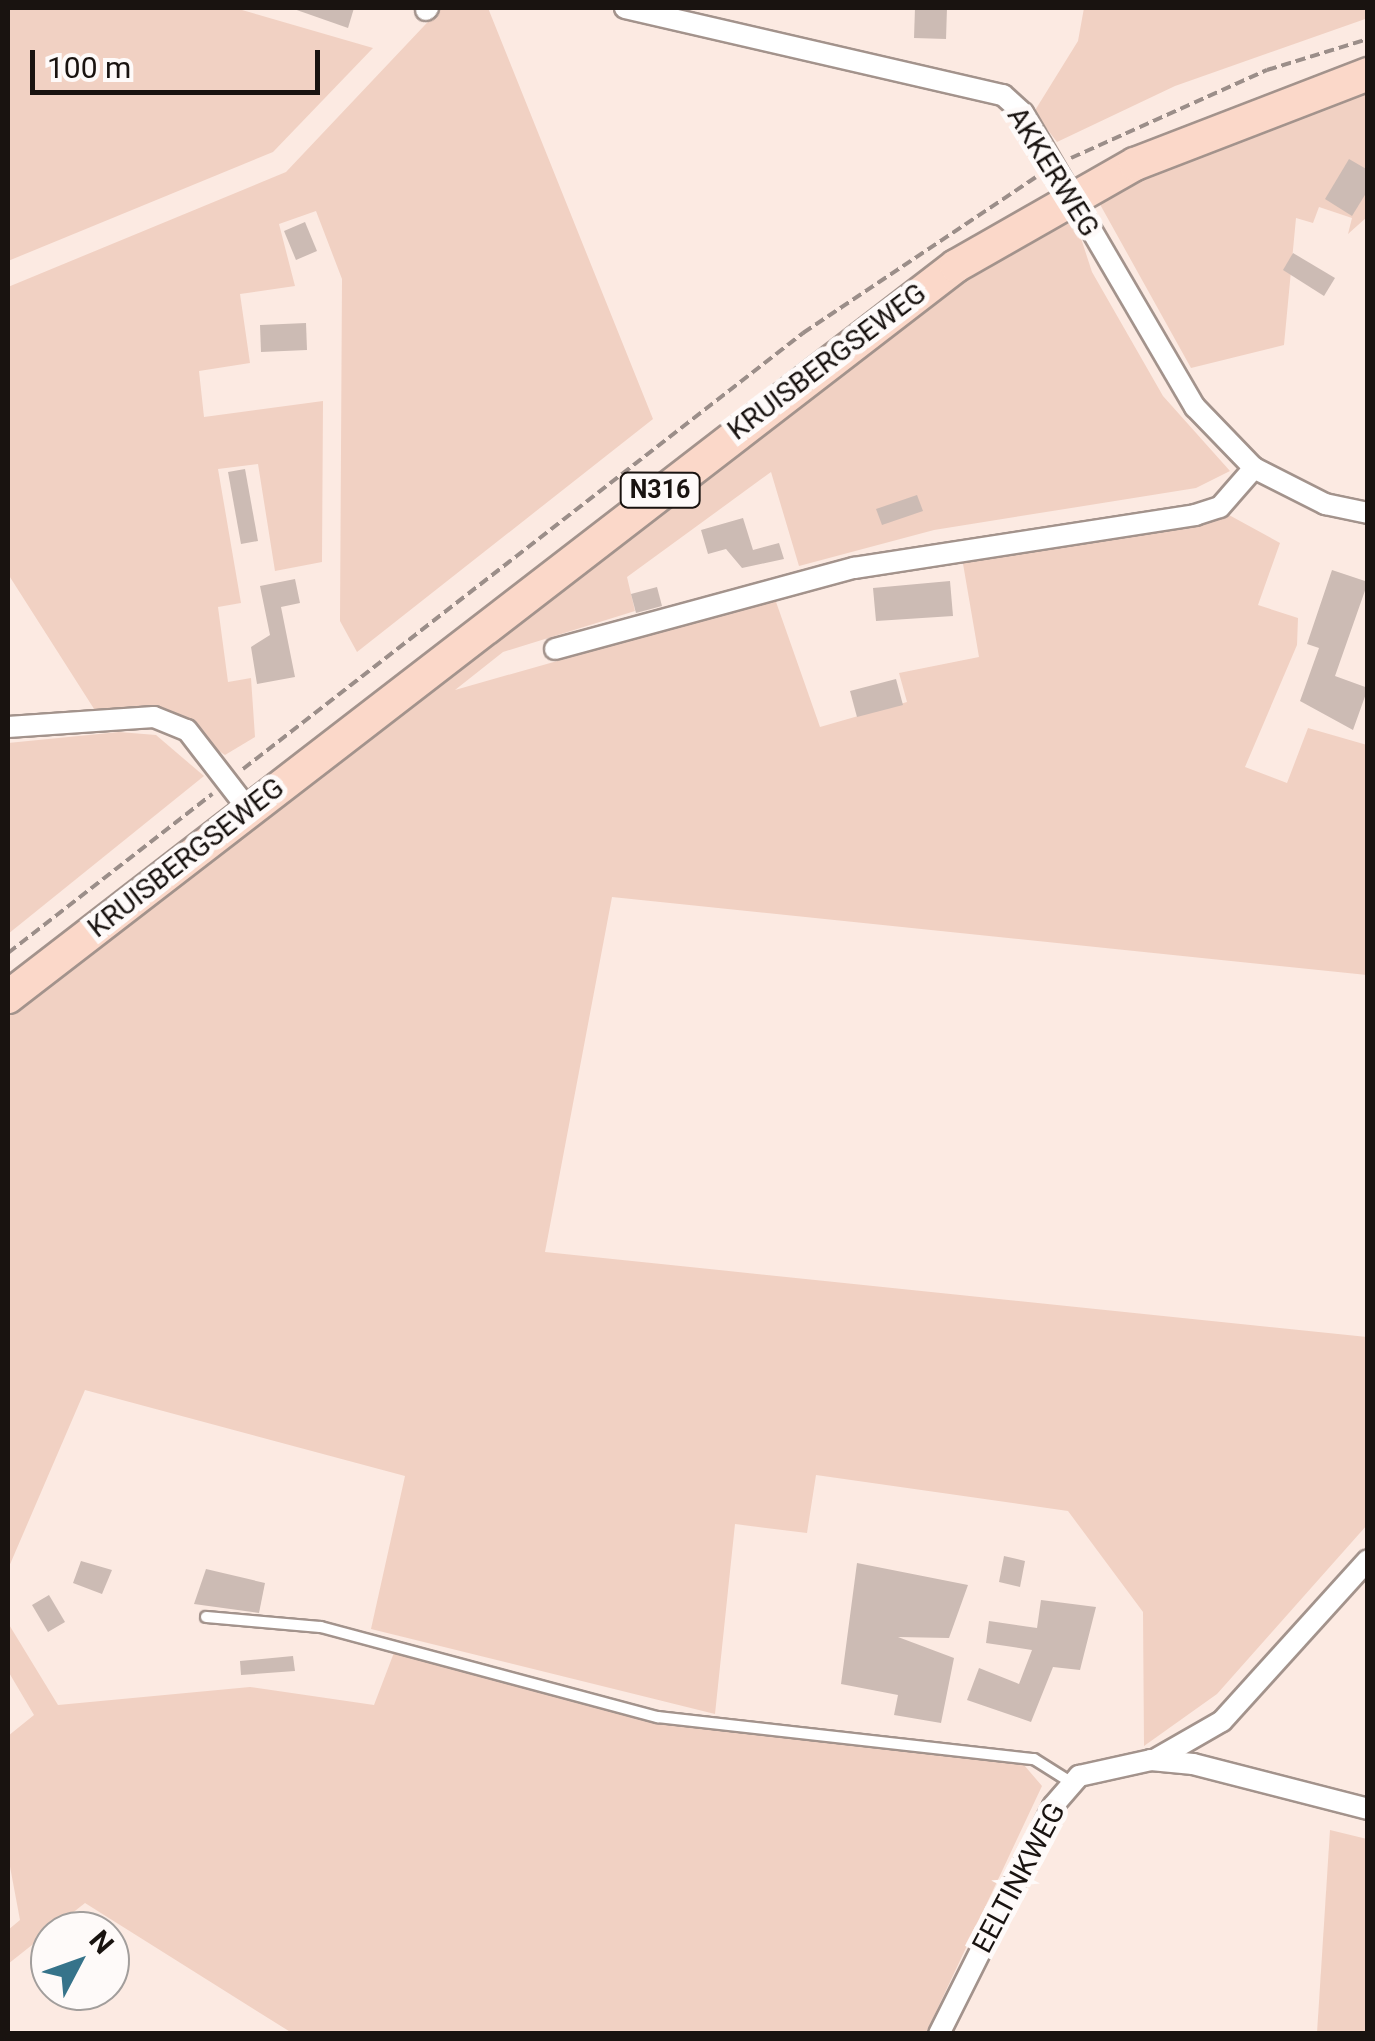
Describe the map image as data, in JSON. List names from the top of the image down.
{
  "streets": {
    "main road": ["KRUISBERGSEWEG", "N316"],
    "street": ["AKKERWEG", "EELTINKWEG"]
  },
  "crossings": [
    ["AKKERWEG", "KRUISBERGSEWEG"]
  ],
  "scale_bar": "100 m",
  "north": "top right"
}
